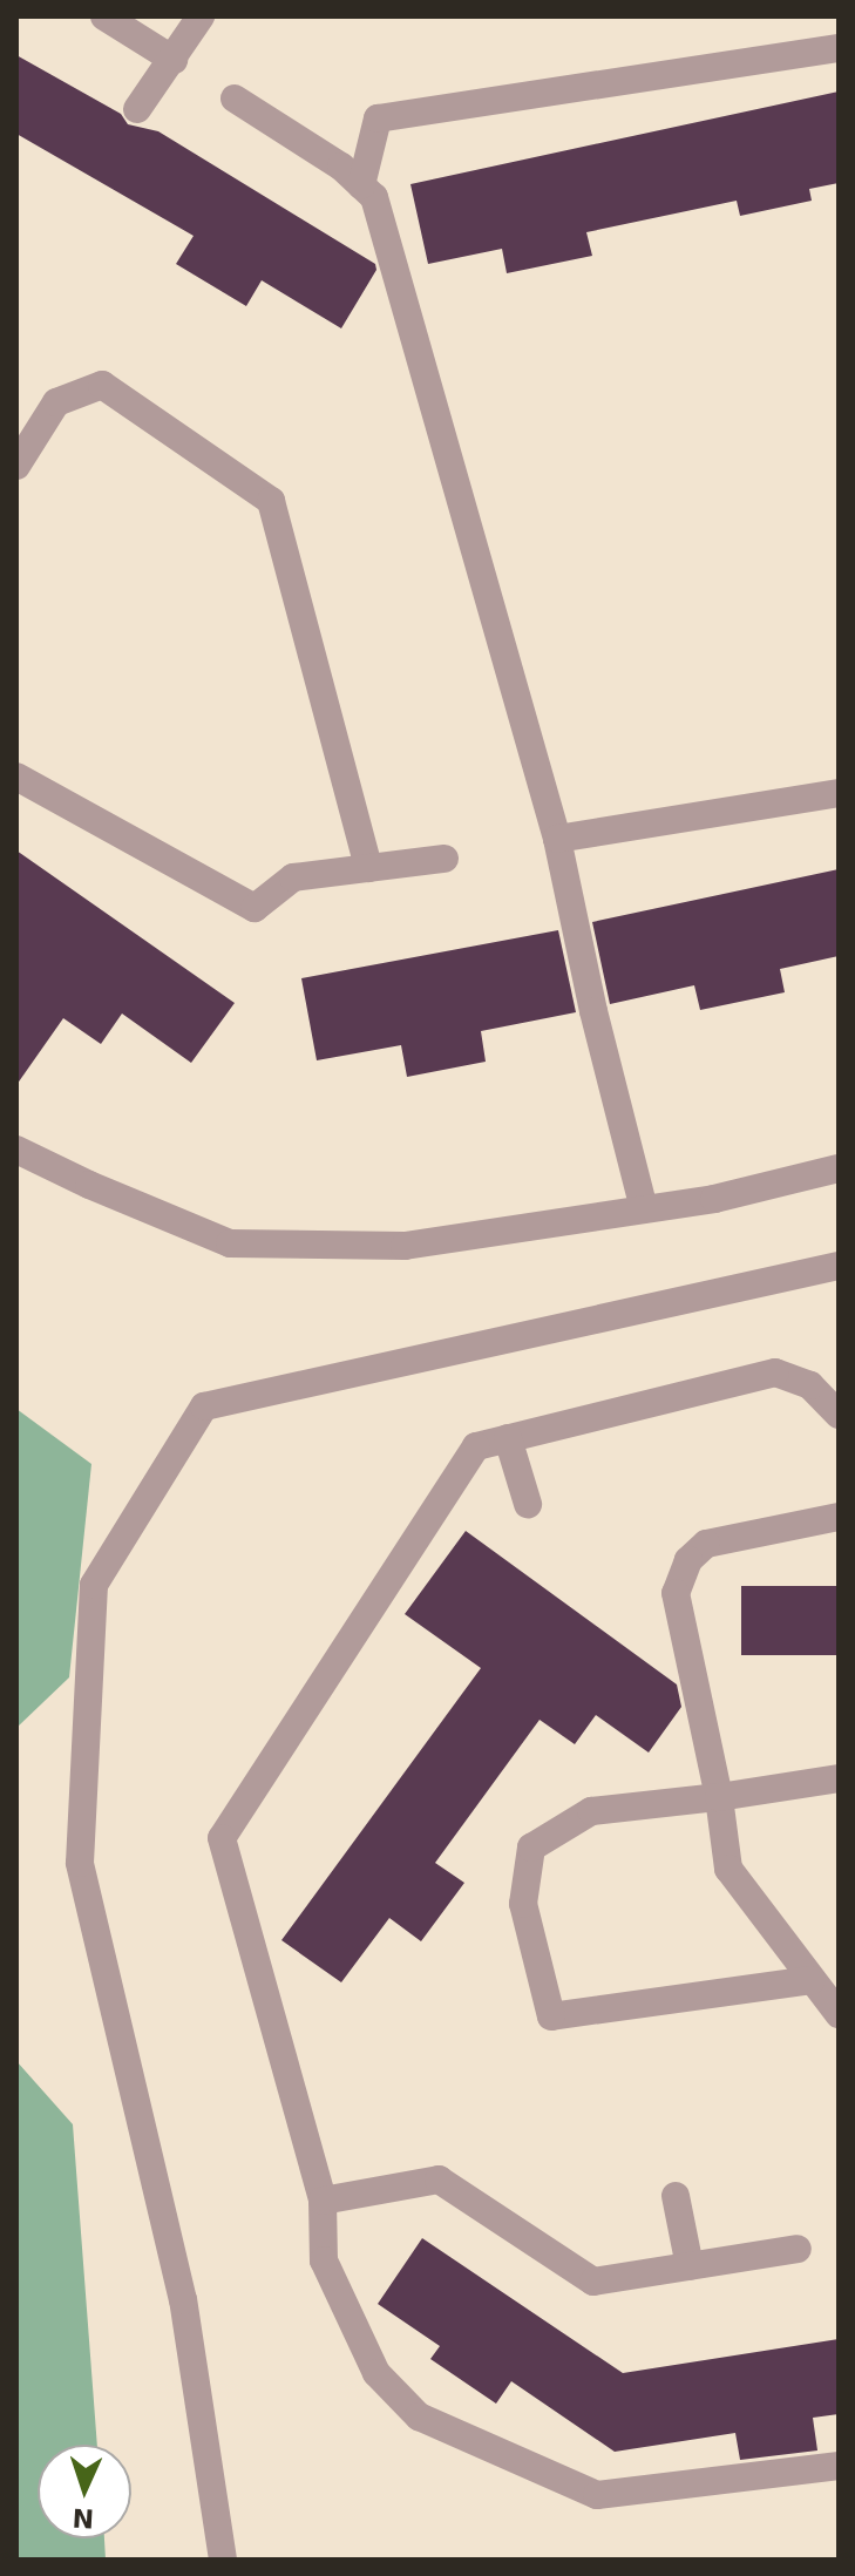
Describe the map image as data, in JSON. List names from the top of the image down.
{
  "north": "bottom"
}
